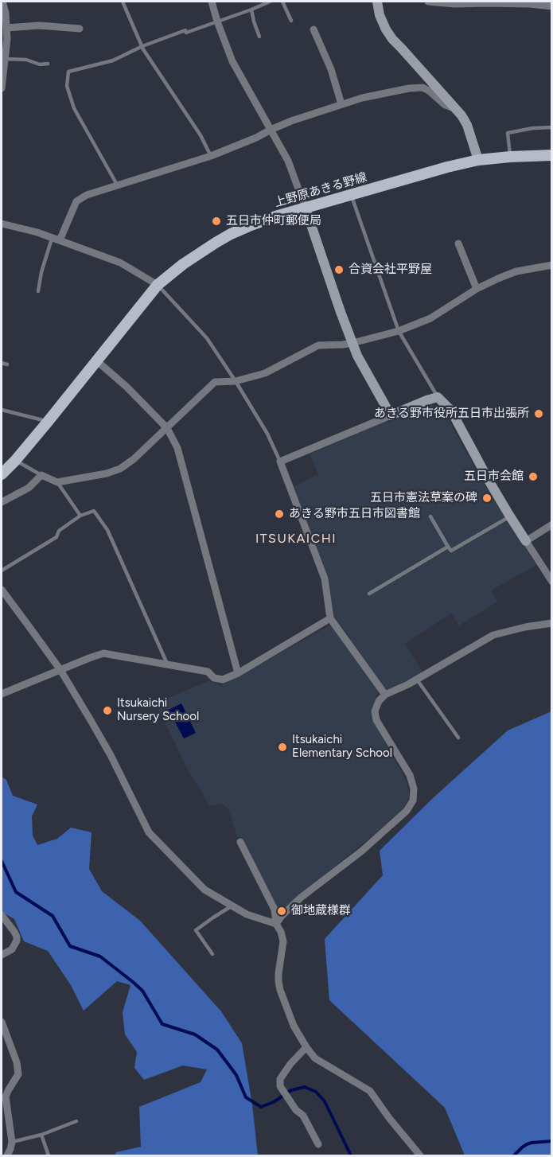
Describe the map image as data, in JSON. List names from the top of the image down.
{
  "streets": {
    "main road": ["上野原あきる野線"]
  },
  "districts": ["ITSUKAICHI"],
  "places": [
    "五日市仲町郵便局",
    "合資会社平野屋",
    "あきる野市役所五日市出張所",
    "五日市会館",
    "五日市憲法草案の碑",
    "あきる野市五日市図書館",
    "Itsukaichi Nursery School",
    "Itsukaichi Elementary School",
    "御地蔵様群"
  ]
}
